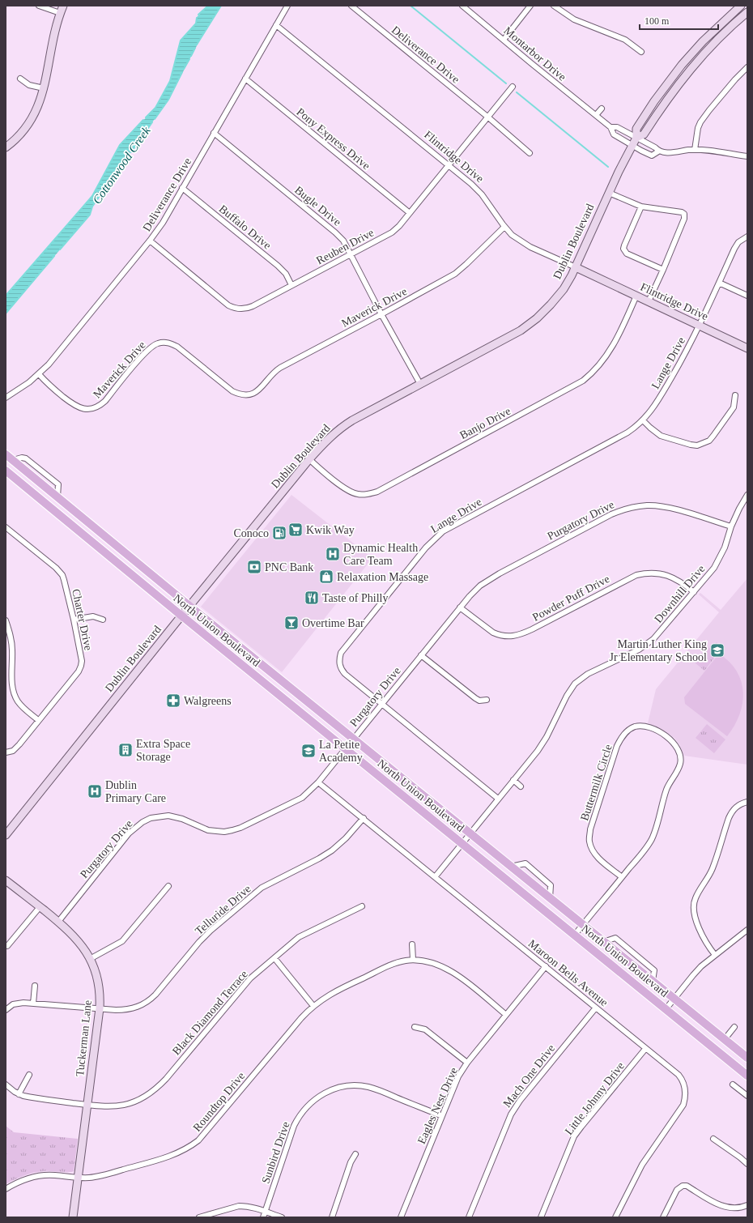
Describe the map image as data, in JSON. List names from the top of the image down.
{
  "streets": {
    "main road": [
      "Flintridge Drive",
      "Dublin Boulevard",
      "North Union Boulevard",
      "Tuckerman Lane"
    ],
    "street": [
      "Montarbor Drive",
      "Deliverance Drive",
      "Pony Express Drive",
      "Bugle Drive",
      "Buffalo Drive",
      "Reuben Drive",
      "Maverick Drive",
      "Lange Drive",
      "Banjo Drive",
      "Purgatory Drive",
      "Downhill Drive",
      "Powder Puff Drive",
      "Charter Drive",
      "Buttermilk Circle",
      "Telluride Drive",
      "Maroon Bells Avenue",
      "Black Diamond Terrace",
      "Mach One Drive",
      "Little Johnny Drive",
      "Roundtop Drive",
      "Eagles Nest Drive",
      "Sunbird Drive"
    ]
  },
  "crossings": [
    ["Montarbor Drive", "Dublin Boulevard"],
    ["Deliverance Drive", "Pony Express Drive"],
    ["Deliverance Drive", "Flintridge Drive"],
    ["Deliverance Drive", "Bugle Drive"],
    ["Deliverance Drive", "Buffalo Drive"],
    ["Deliverance Drive", "Reuben Drive"],
    ["Deliverance Drive", "Maverick Drive"],
    ["Pony Express Drive", "Reuben Drive"],
    ["Flintridge Drive", "Dublin Boulevard"],
    ["Flintridge Drive", "Reuben Drive"],
    ["Flintridge Drive", "Maverick Drive"],
    ["Flintridge Drive", "Lange Drive"],
    ["Flintridge Drive", "Banjo Drive"],
    ["Bugle Drive", "Dublin Boulevard"],
    ["Bugle Drive", "Reuben Drive"],
    ["Bugle Drive", "Maverick Drive"],
    ["Buffalo Drive", "Reuben Drive"],
    ["Dublin Boulevard", "Banjo Drive"],
    ["Dublin Boulevard", "North Union Boulevard"],
    ["Lange Drive", "Purgatory Drive"],
    ["Lange Drive", "Downhill Drive"],
    ["Purgatory Drive", "Downhill Drive"],
    ["Purgatory Drive", "Powder Puff Drive"],
    ["Purgatory Drive", "North Union Boulevard"],
    ["Purgatory Drive", "Maroon Bells Avenue"],
    ["Purgatory Drive", "Tuckerman Lane"],
    ["Downhill Drive", "Powder Puff Drive"],
    ["Downhill Drive", "North Union Boulevard"],
    ["Downhill Drive", "Maroon Bells Avenue"],
    ["North Union Boulevard", "Buttermilk Circle"],
    ["Telluride Drive", "Maroon Bells Avenue"],
    ["Telluride Drive", "Tuckerman Lane"],
    ["Maroon Bells Avenue", "Mach One Drive"],
    ["Maroon Bells Avenue", "Little Johnny Drive"],
    ["Maroon Bells Avenue", "Eagles Nest Drive"],
    ["Black Diamond Terrace", "Tuckerman Lane"],
    ["Tuckerman Lane", "Roundtop Drive"],
    ["Roundtop Drive", "Eagles Nest Drive"],
    ["Eagles Nest Drive", "Sunbird Drive"]
  ],
  "water": ["Cottonwood Creek"],
  "places": {
    "supermarket": ["Kwik Way"],
    "fuel station": ["Conoco"],
    "hospital": ["Dynamic Health Care Team", "Dublin Primary Care"],
    "bank": ["PNC Bank"],
    "shop": ["Relaxation Massage"],
    "restaurant": ["Taste of Philly"],
    "bar": ["Overtime Bar"],
    "school or university": ["Martin Luther King Jr Elementary School", "La Petite Academy"],
    "pharmacy": ["Walgreens"],
    "building": ["Extra Space Storage"]
  },
  "scale_bar": "100 m"
}
